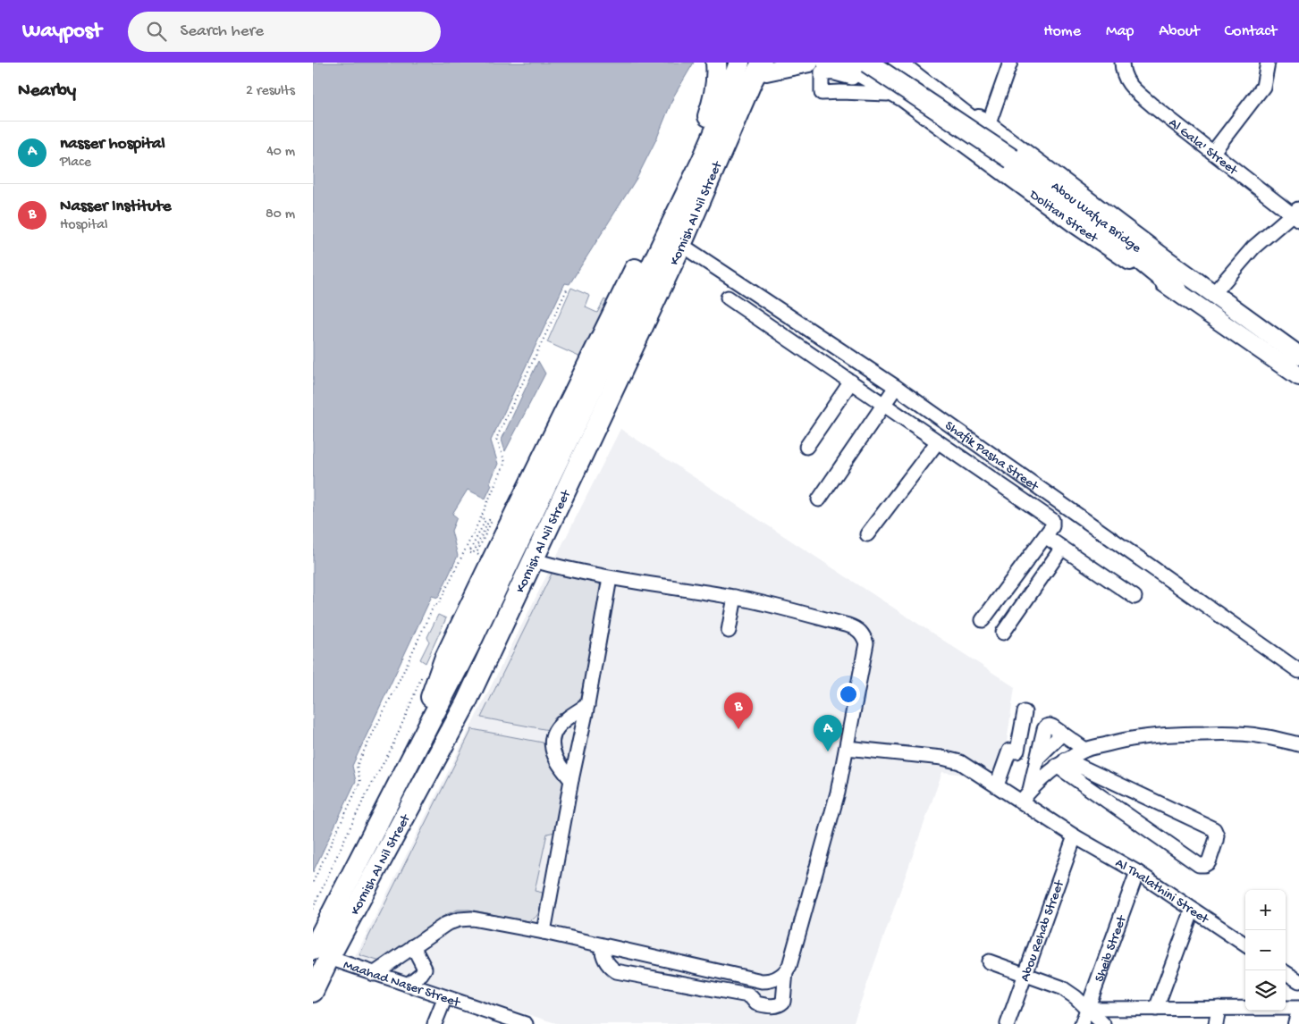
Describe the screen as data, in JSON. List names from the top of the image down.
{
  "streets": {
    "highway": ["Kornish Al Nil Street"],
    "main road": ["Dolitan Street", "Abou Wafya Bridge"],
    "street": [
      "Al Gala' Street",
      "Shafik Pasha Street",
      "Al Thalathini Street",
      "Abou Rehab Street",
      "Sheib Street",
      "Maahad Naser Street"
    ]
  },
  "crossings": [
    ["Kornish Al Nil Street", "Shafik Pasha Street"],
    ["Kornish Al Nil Street", "Maahad Naser Street"],
    ["Al Thalathini Street", "Abou Rehab Street"],
    ["Al Thalathini Street", "Sheib Street"]
  ],
  "page": {
    "header": "Waypost",
    "search": "Search here",
    "nav": [
      "Home",
      "Map",
      "About",
      "Contact"
    ],
    "heading": ["Nearby", "2 results"],
    "list": [
      {
        "mark": "A",
        "name": "nasser hospital",
        "note": "Place",
        "value": "40 m"
      },
      {
        "mark": "B",
        "name": "Nasser Institute",
        "note": "Hospital",
        "value": "80 m"
      }
    ],
    "pins": ["B", "A"],
    "map_buttons": ["+", "−"]
  }
}
